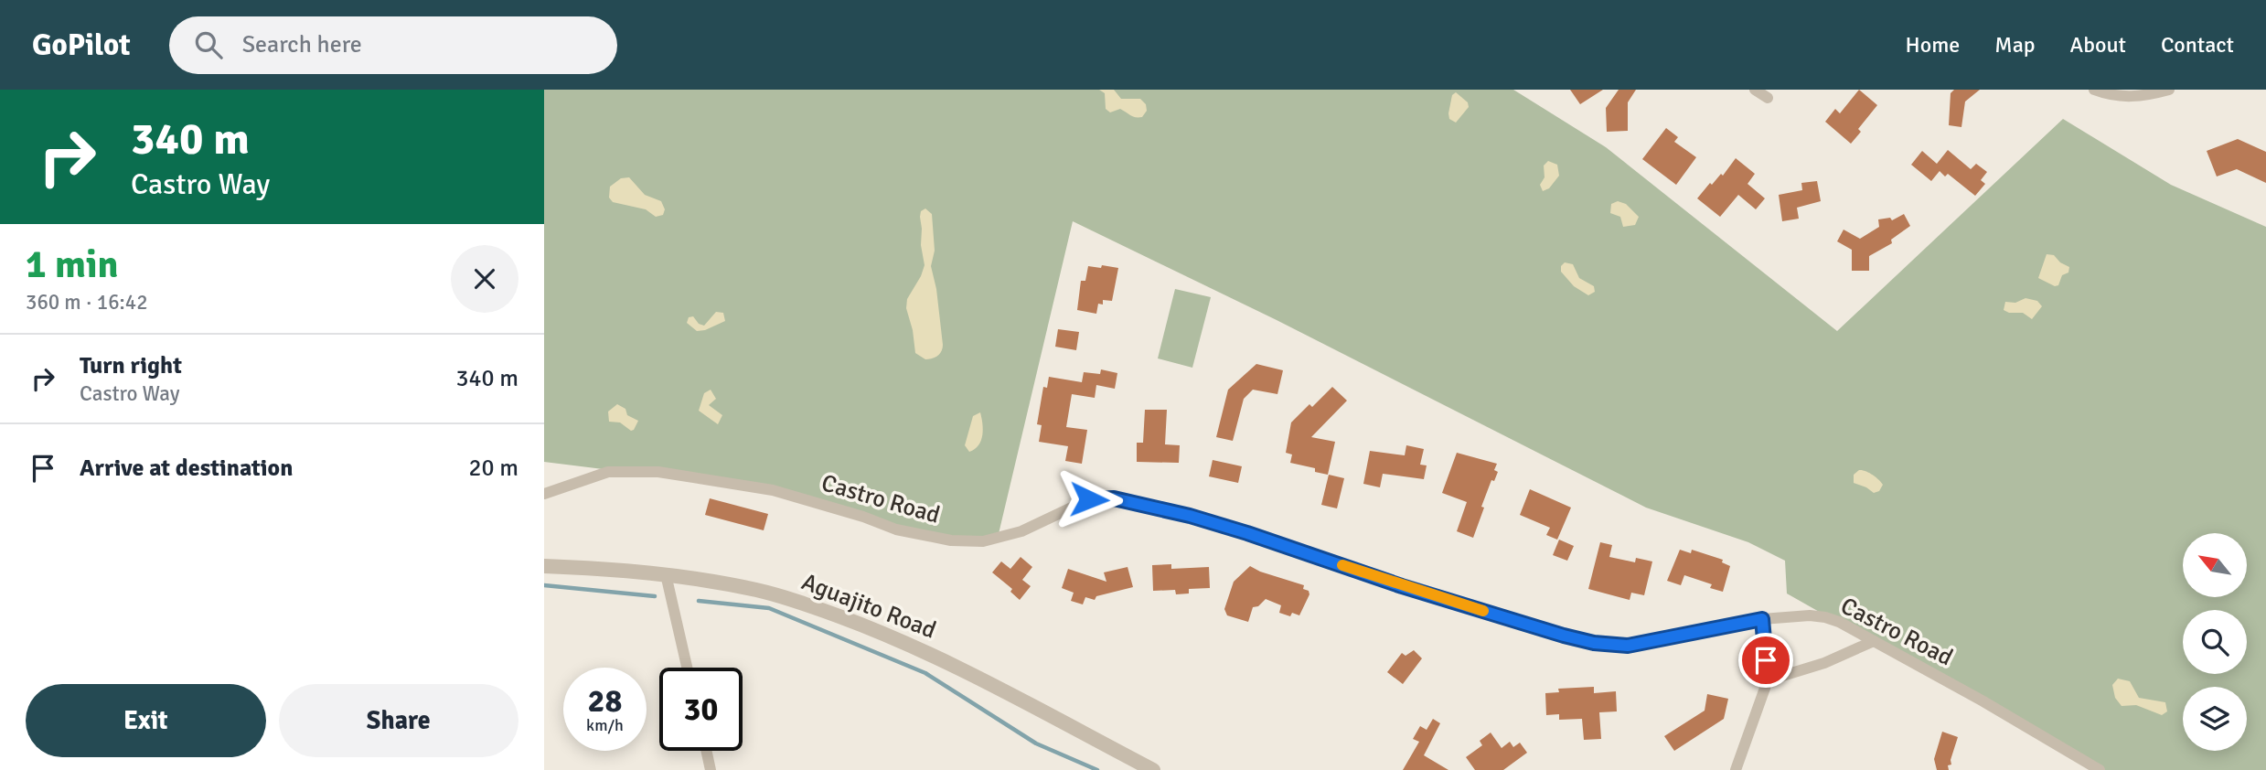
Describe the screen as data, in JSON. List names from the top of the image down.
{
  "streets": {
    "street": ["Castro Road", "Aguajito Road"]
  },
  "north": "top left",
  "page": {
    "header": "GoPilot",
    "search": "Search here",
    "nav": [
      "Home",
      "Map",
      "About",
      "Contact"
    ],
    "turn": ["340 m", "Castro Way"],
    "heading": ["1 min", "360 m · 16:42"],
    "list": [
      {
        "name": "Turn right",
        "note": "Castro Way",
        "value": "340 m"
      },
      {
        "name": "Arrive at destination",
        "value": "20 m"
      }
    ],
    "speed": "28 km/h",
    "limit": "30",
    "buttons": ["Exit", "Share"]
  }
}
